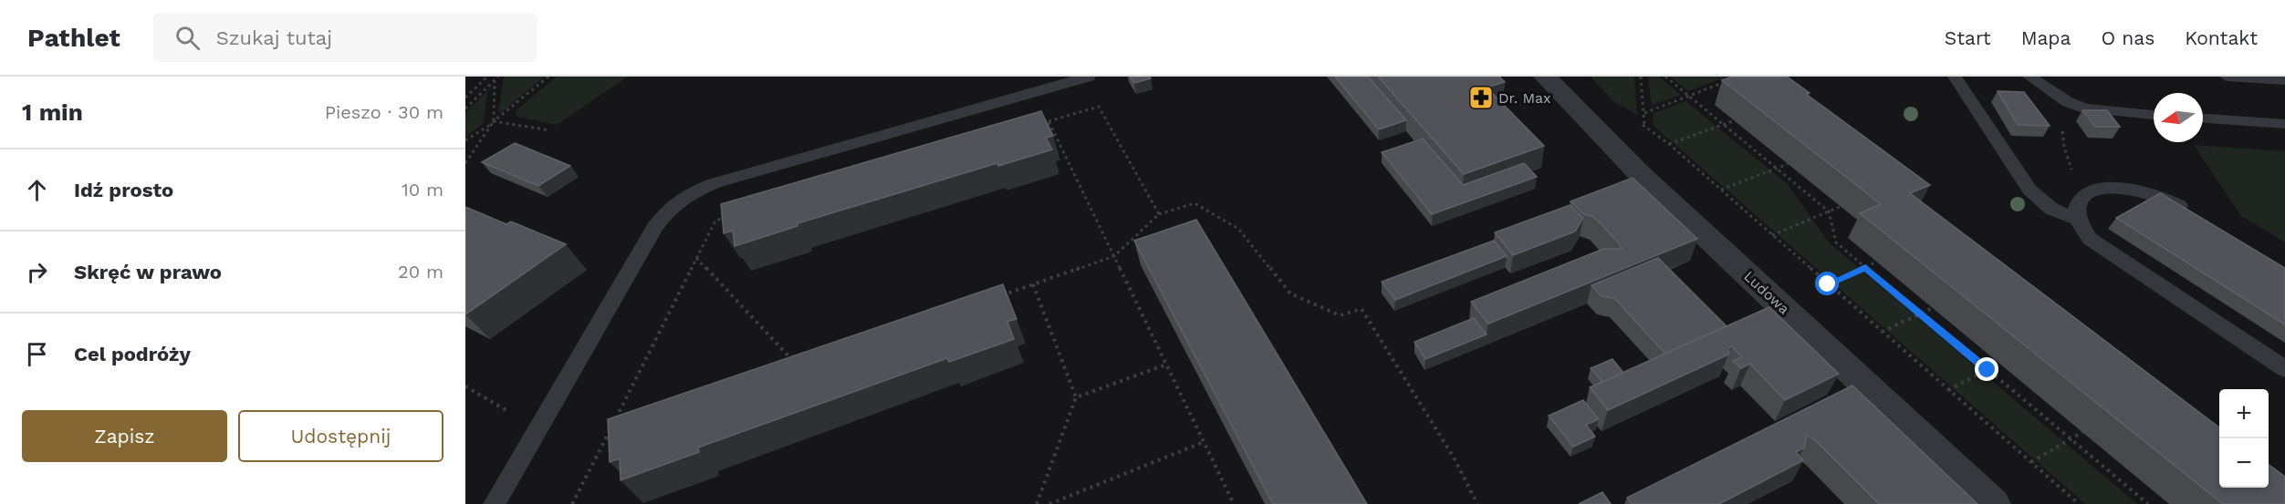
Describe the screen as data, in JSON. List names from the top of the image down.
{
  "streets": {
    "street": ["Ludowa"]
  },
  "places": {
    "pharmacy": ["Dr. Max"]
  },
  "north": "left",
  "page": {
    "header": "Pathlet",
    "search": "Szukaj tutaj",
    "nav": [
      "Start",
      "Mapa",
      "O nas",
      "Kontakt"
    ],
    "heading": ["1 min", "Pieszo · 30 m"],
    "list": [
      ["Idź prosto", "10 m"],
      ["Skręć w prawo", "20 m"],
      "Cel podróży"
    ],
    "map_buttons": ["+", "−"],
    "buttons": ["Zapisz", "Udostępnij"]
  }
}
